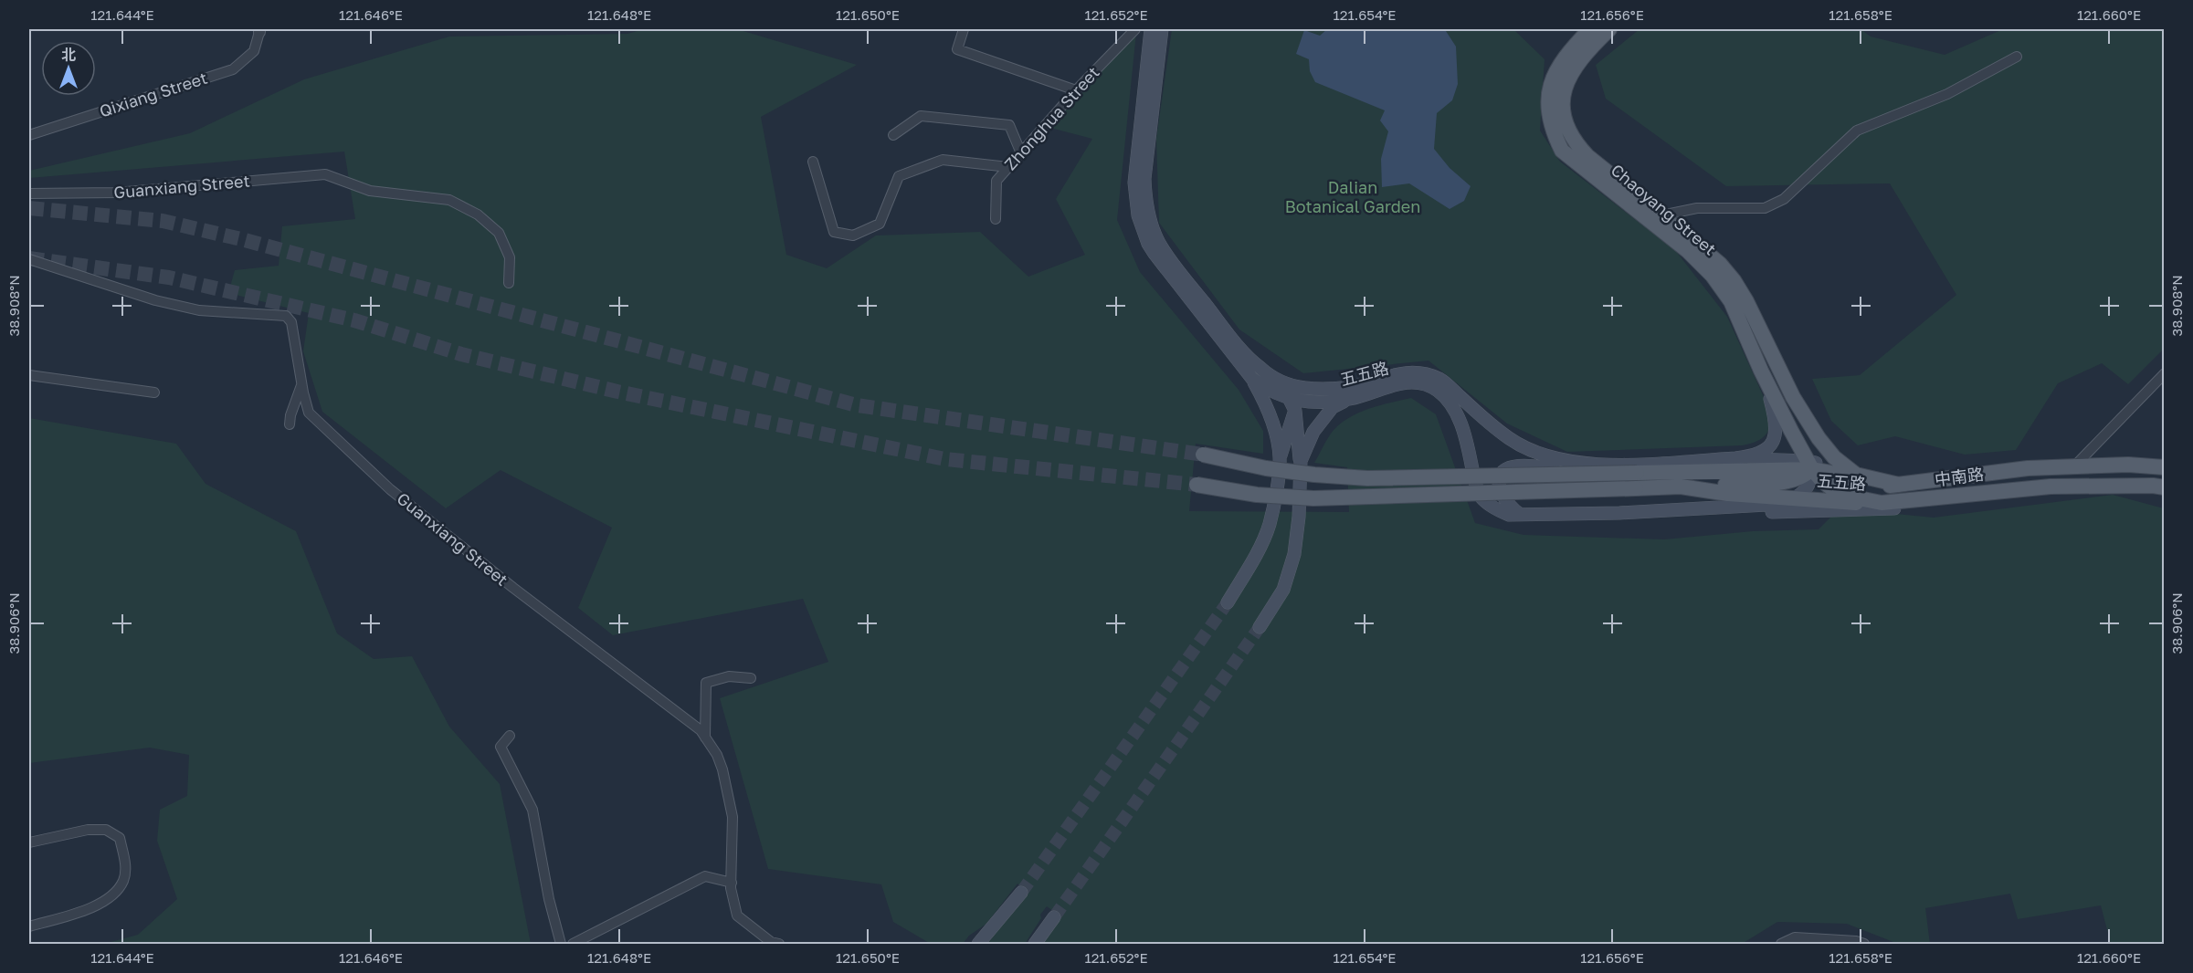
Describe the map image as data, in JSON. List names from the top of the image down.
{
  "streets": {
    "main road": ["Chaoyang Street", "五五路", "中南路"],
    "street": ["Qixiang Street", "Zhonghua Street", "Guanxiang Street"]
  },
  "crossings": [
    ["Chaoyang Street", "五五路"],
    ["Chaoyang Street", "中南路"],
    ["五五路", "中南路"]
  ],
  "parks": ["Dalian Botanical Garden"],
  "north": "top",
  "coordinates": [
    "121.644°E",
    "121.646°E",
    "121.648°E",
    "121.650°E",
    "121.652°E",
    "121.654°E",
    "121.656°E",
    "121.658°E",
    "121.660°E",
    "38.908°N",
    "38.906°N"
  ]
}
